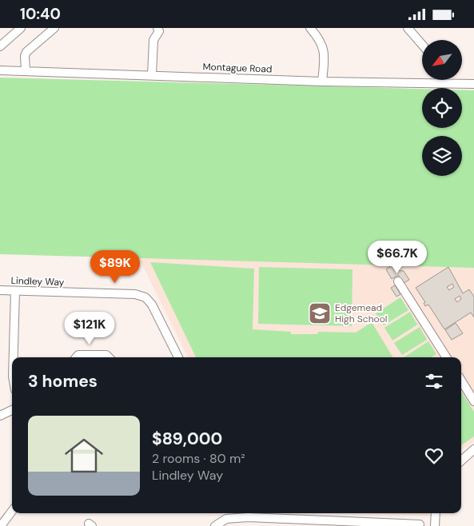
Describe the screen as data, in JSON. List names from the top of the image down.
{
  "streets": {
    "street": ["Montague Road", "Lindley Way"]
  },
  "places": {
    "school or university": ["Edgemead High School"]
  },
  "north": "bottom left",
  "page": {
    "status": "10:40",
    "price": ["$66.7K", "$89K", "$121K"],
    "heading": "3 homes",
    "list": [
      {
        "name": "$89,000",
        "note": "2 rooms · 80 m² · Lindley Way"
      }
    ]
  }
}
